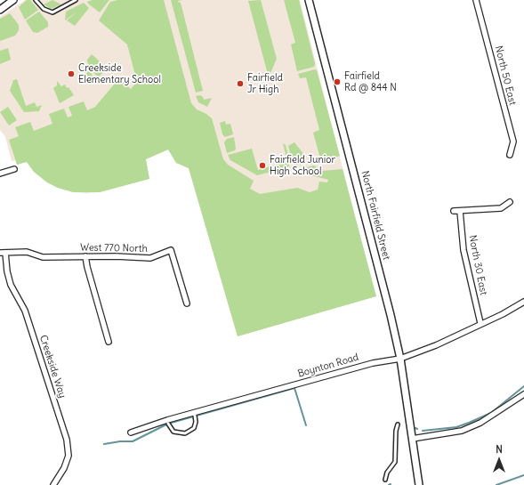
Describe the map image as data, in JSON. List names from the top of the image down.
{
  "streets": {
    "street": [
      "North 50 East",
      "North Fairfield Street",
      "West 770 North",
      "North 30 East",
      "Boynton Road",
      "Creekside Way"
    ]
  },
  "crossings": [
    ["North Fairfield Street", "Boynton Road"],
    ["West 770 North", "Creekside Way"],
    ["North 30 East", "Boynton Road"]
  ],
  "places": [
    "Creekside Elementary School",
    "Fairfield Rd @ 844 N",
    "Fairfield Jr High",
    "Fairfield Junior High School"
  ],
  "north": "top"
}
